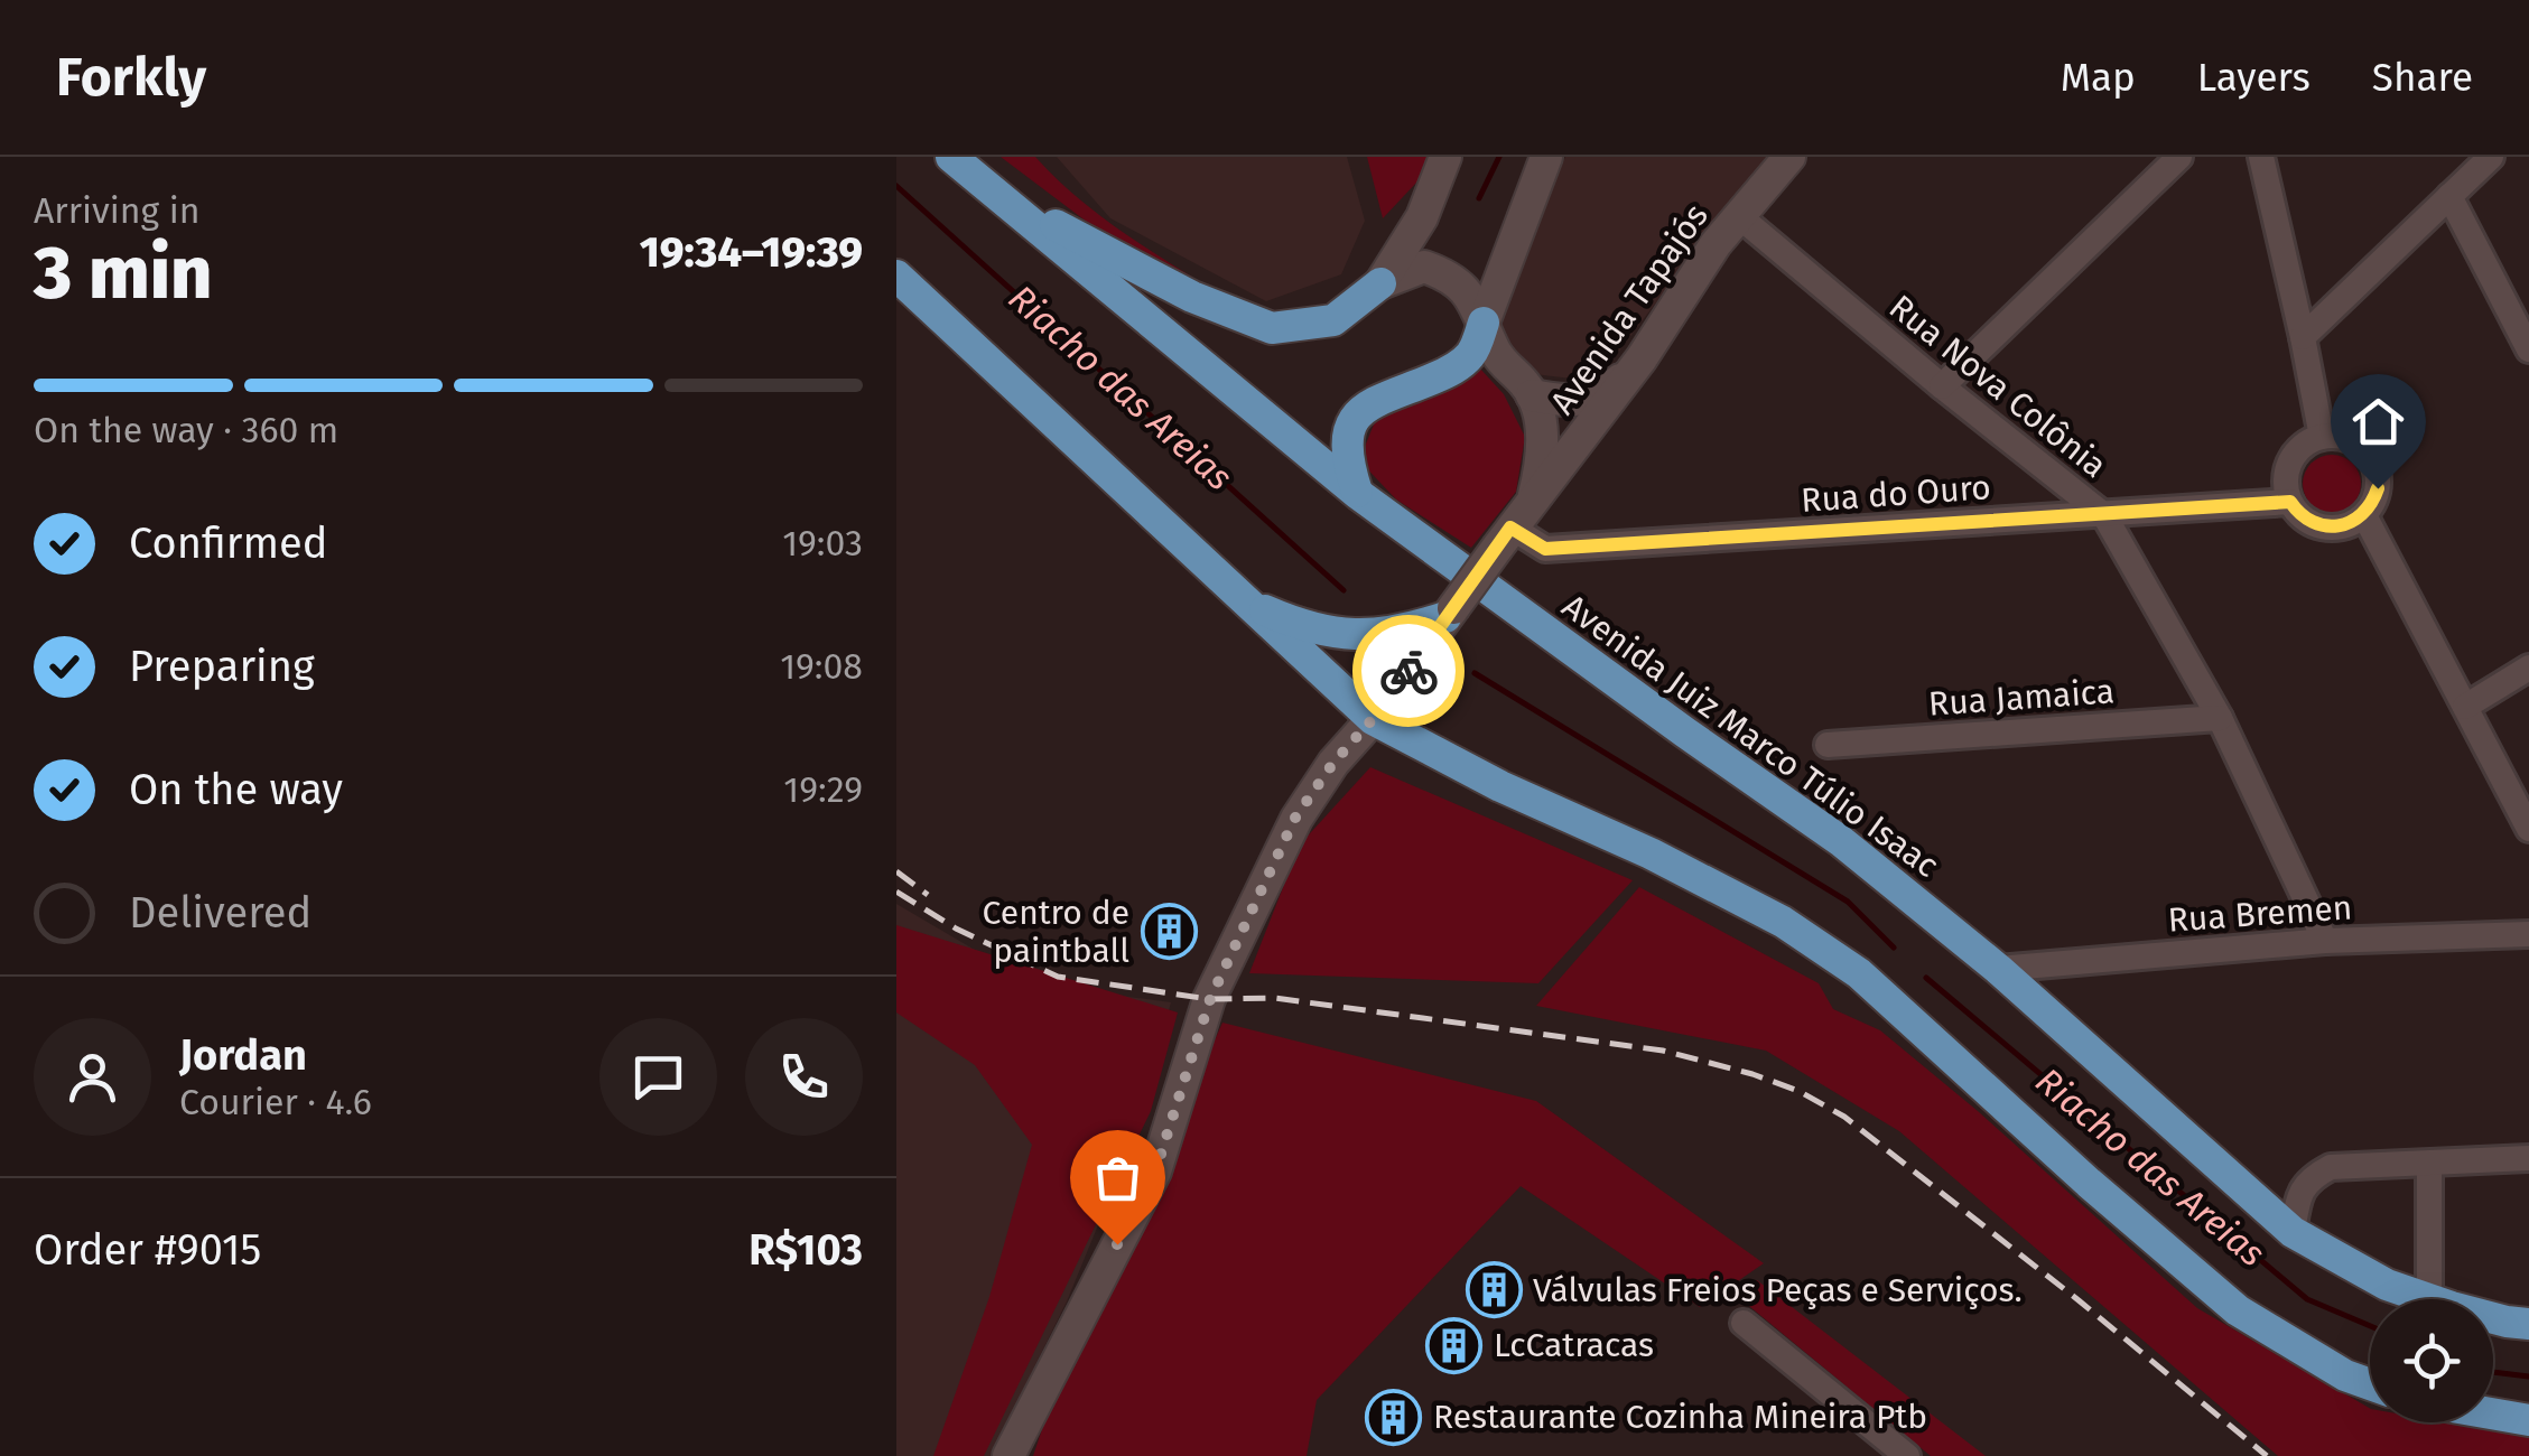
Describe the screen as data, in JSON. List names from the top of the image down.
{
  "streets": {
    "main road": ["Avenida Tapajós", "Avenida Juiz Marco Túlio Isaac"],
    "street": [
      "Rua Nova Colônia",
      "Rua do Ouro",
      "Rua Jamaica",
      "Rua Bremen"
    ]
  },
  "crossings": [
    ["Avenida Tapajós", "Rua Nova Colônia"],
    ["Avenida Tapajós", "Rua do Ouro"],
    ["Rua Nova Colônia", "Rua do Ouro"],
    ["Rua Nova Colônia", "Rua Jamaica"],
    ["Rua Nova Colônia", "Rua Bremen"],
    ["Avenida Juiz Marco Túlio Isaac", "Rua Bremen"]
  ],
  "water": ["Riacho das Areias"],
  "places": {
    "building": [
      "Centro de paintball",
      "Válvulas Freios Peças e Serviços.",
      "LcCatracas",
      "Restaurante Cozinha Mineira Ptb"
    ]
  },
  "page": {
    "header": "Forkly",
    "nav": ["Map", "Layers", "Share"],
    "heading": ["3 min", "Arriving in", "19:34–19:39"],
    "panel": [
      "Jordan",
      "Courier · 4.6",
      "Order #9015",
      "R$103"
    ],
    "bar": "On the way · 360 m",
    "list": [
      ["Confirmed", "19:03"],
      ["Preparing", "19:08"],
      ["On the way", "19:29"],
      "Delivered"
    ]
  }
}
